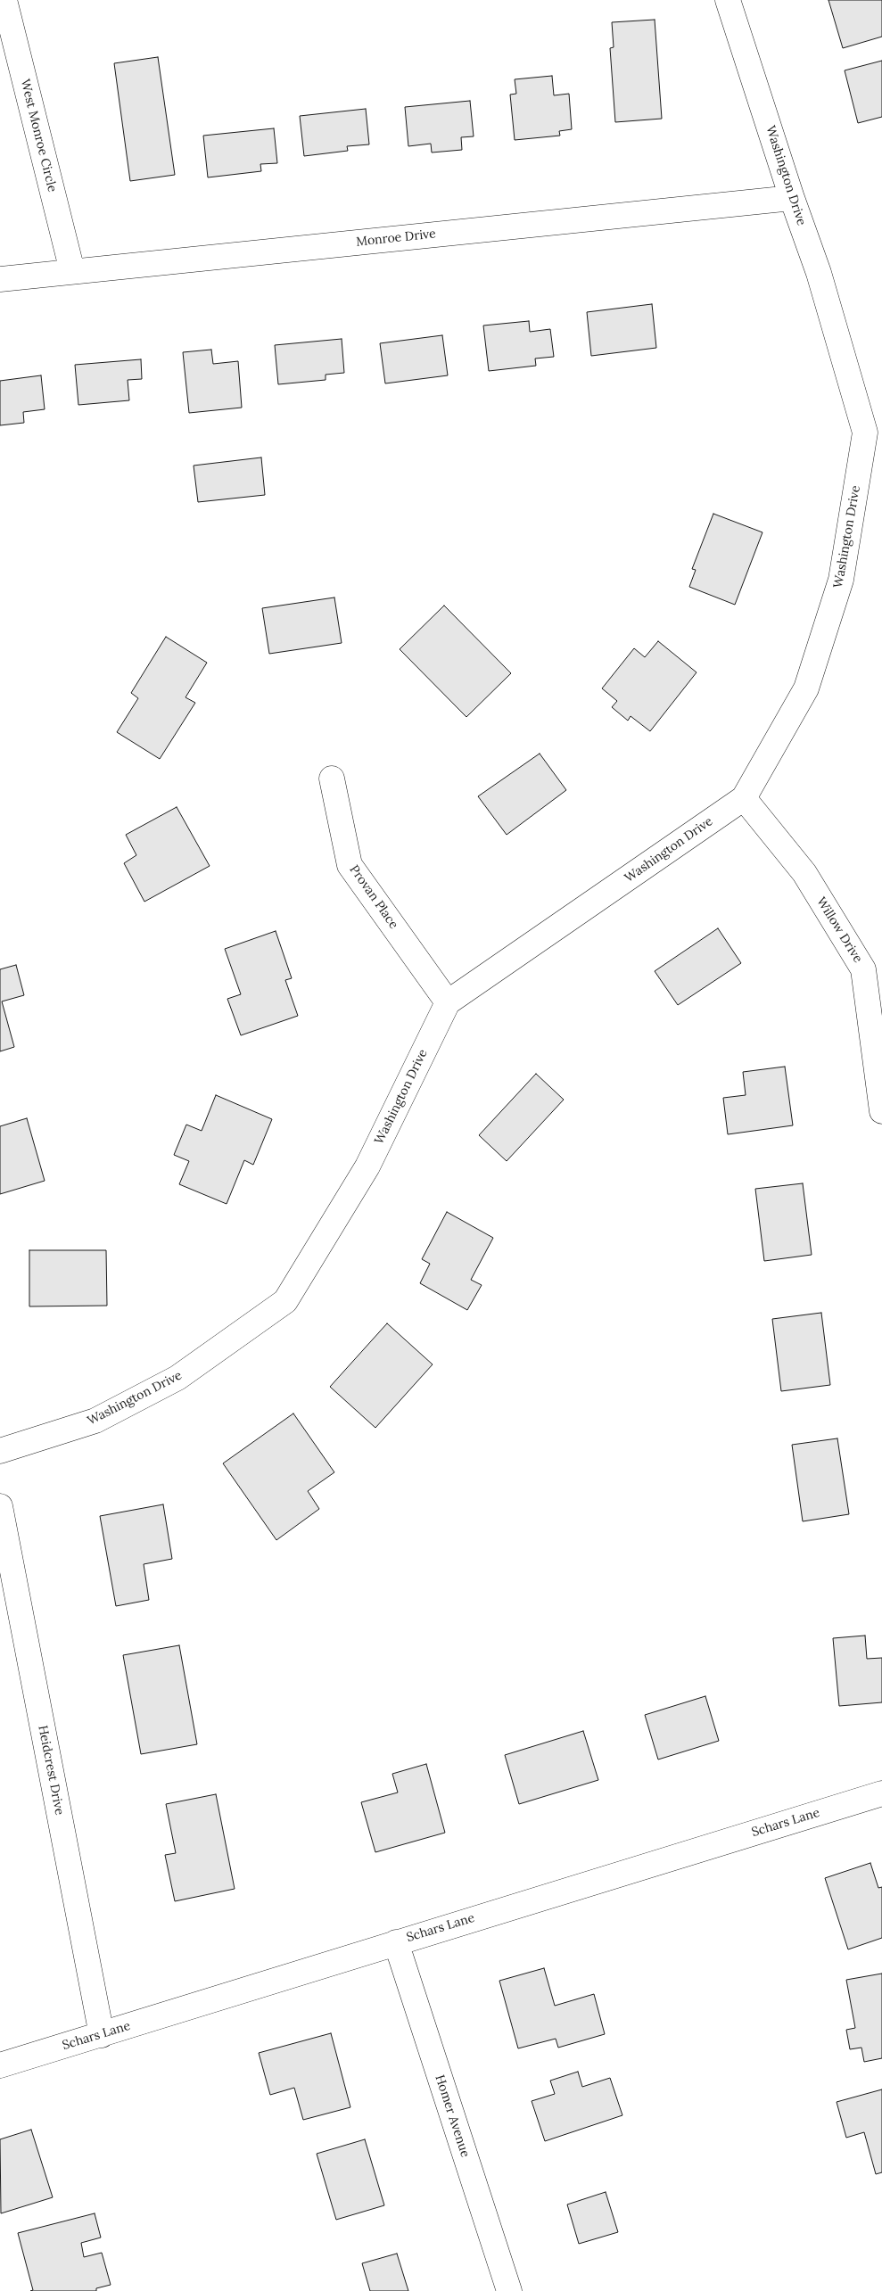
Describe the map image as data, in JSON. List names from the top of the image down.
{
  "streets": {
    "street": [
      "West Monroe Circle",
      "Washington Drive",
      "Monroe Drive",
      "Provan Place",
      "Willow Drive",
      "Heidcrest Drive",
      "Schars Lane",
      "Homer Avenue"
    ]
  },
  "crossings": [
    ["West Monroe Circle", "Monroe Drive"],
    ["Washington Drive", "Monroe Drive"],
    ["Washington Drive", "Provan Place"],
    ["Washington Drive", "Willow Drive"],
    ["Heidcrest Drive", "Schars Lane"],
    ["Schars Lane", "Homer Avenue"]
  ]
}
